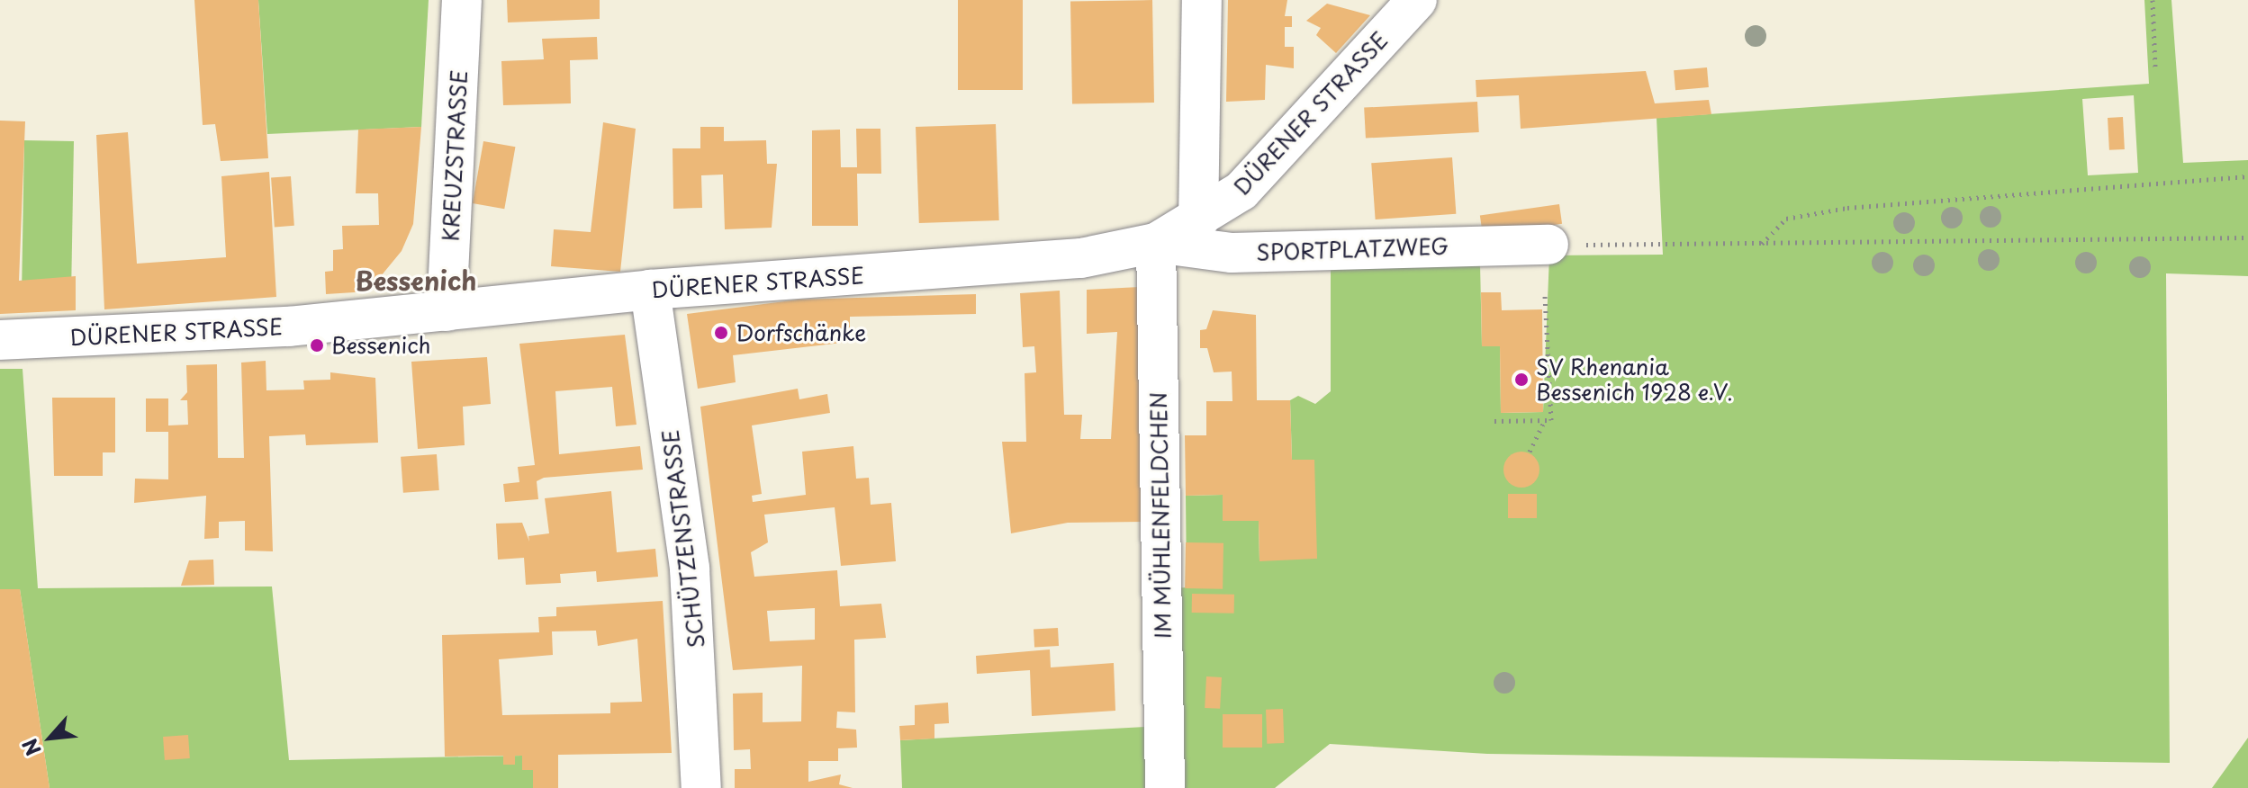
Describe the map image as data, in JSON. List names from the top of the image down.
{
  "streets": {
    "street": [
      "DÜRENER STRASSE",
      "KREUZSTRASSE",
      "SPORTPLATZWEG",
      "IM MÜHLENFELDCHEN",
      "SCHÜTZENSTRASSE"
    ]
  },
  "crossings": [
    ["DÜRENER STRASSE", "KREUZSTRASSE"],
    ["DÜRENER STRASSE", "SPORTPLATZWEG"],
    ["DÜRENER STRASSE", "IM MÜHLENFELDCHEN"],
    ["DÜRENER STRASSE", "SCHÜTZENSTRASSE"],
    ["SPORTPLATZWEG", "IM MÜHLENFELDCHEN"]
  ],
  "districts": ["Bessenich"],
  "places": ["Dorfschänke", "Bessenich", "SV Rhenania Bessenich 1928 e.V."],
  "north": "bottom left"
}
